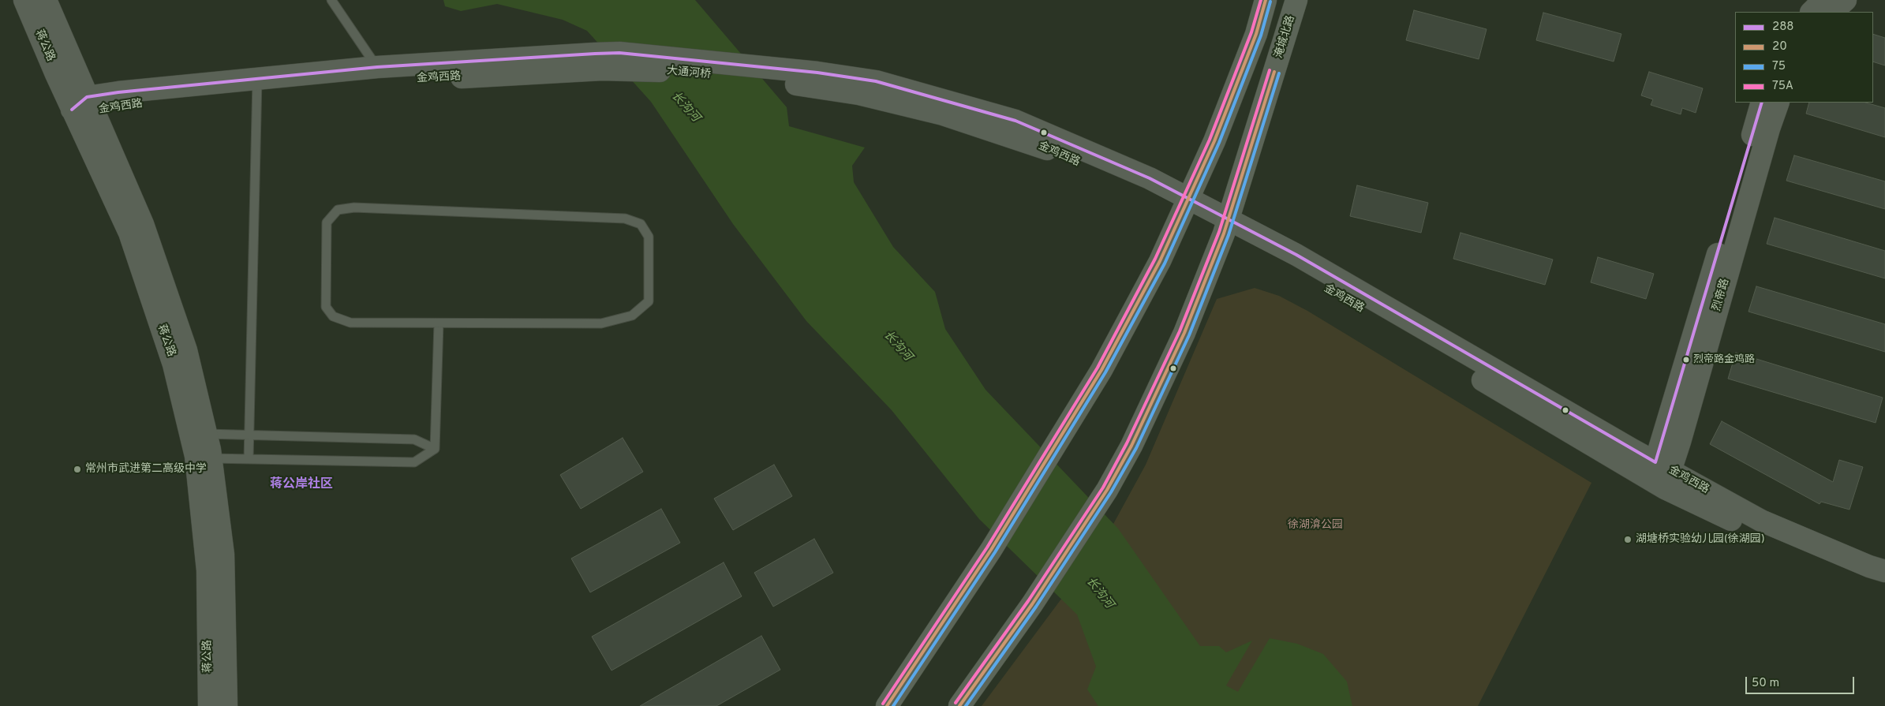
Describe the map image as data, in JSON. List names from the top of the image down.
{
  "streets": {
    "main road": ["淹城北路"],
    "street": [
      "蒋公路",
      "大通河桥",
      "金鸡西路",
      "烈帝路"
    ]
  },
  "crossings": [
    ["淹城北路", "金鸡西路"],
    ["蒋公路", "金鸡西路"],
    ["大通河桥", "金鸡西路"],
    ["金鸡西路", "烈帝路"]
  ],
  "districts": ["蒋公岸社区"],
  "water": ["长沟河"],
  "parks": ["徐湖渰公园"],
  "places": ["烈帝路金鸡路", "常州市武进第二高级中学", "湖塘桥实验幼儿园(徐湖园)"],
  "lines": [
    "transit line 20",
    "transit line 75A",
    "transit line 75",
    "transit line 288"
  ],
  "legend": [
    "288",
    "20",
    "75",
    "75A"
  ],
  "scale_bar": "50 m"
}
